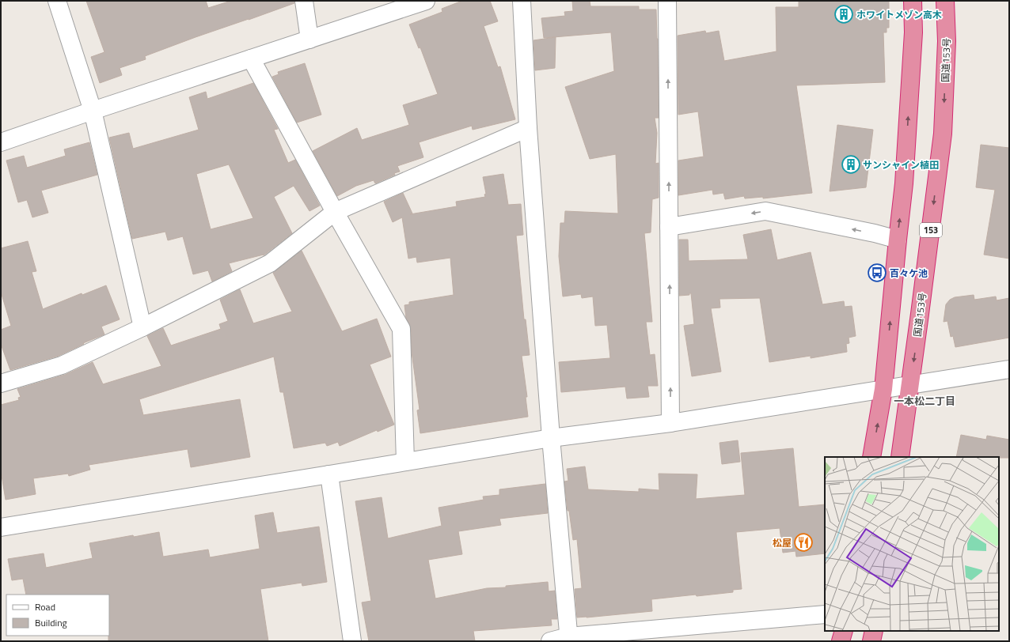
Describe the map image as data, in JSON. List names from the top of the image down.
{
  "streets": {
    "highway": ["国道153号", "153"]
  },
  "districts": ["一本松二丁目"],
  "places": {
    "building": ["ホワイトメゾン高木", "サンシャイン植田"],
    "bus stop": ["百々ケ池"],
    "restaurant": ["松屋"]
  },
  "legend": ["Road", "Building"]
}
